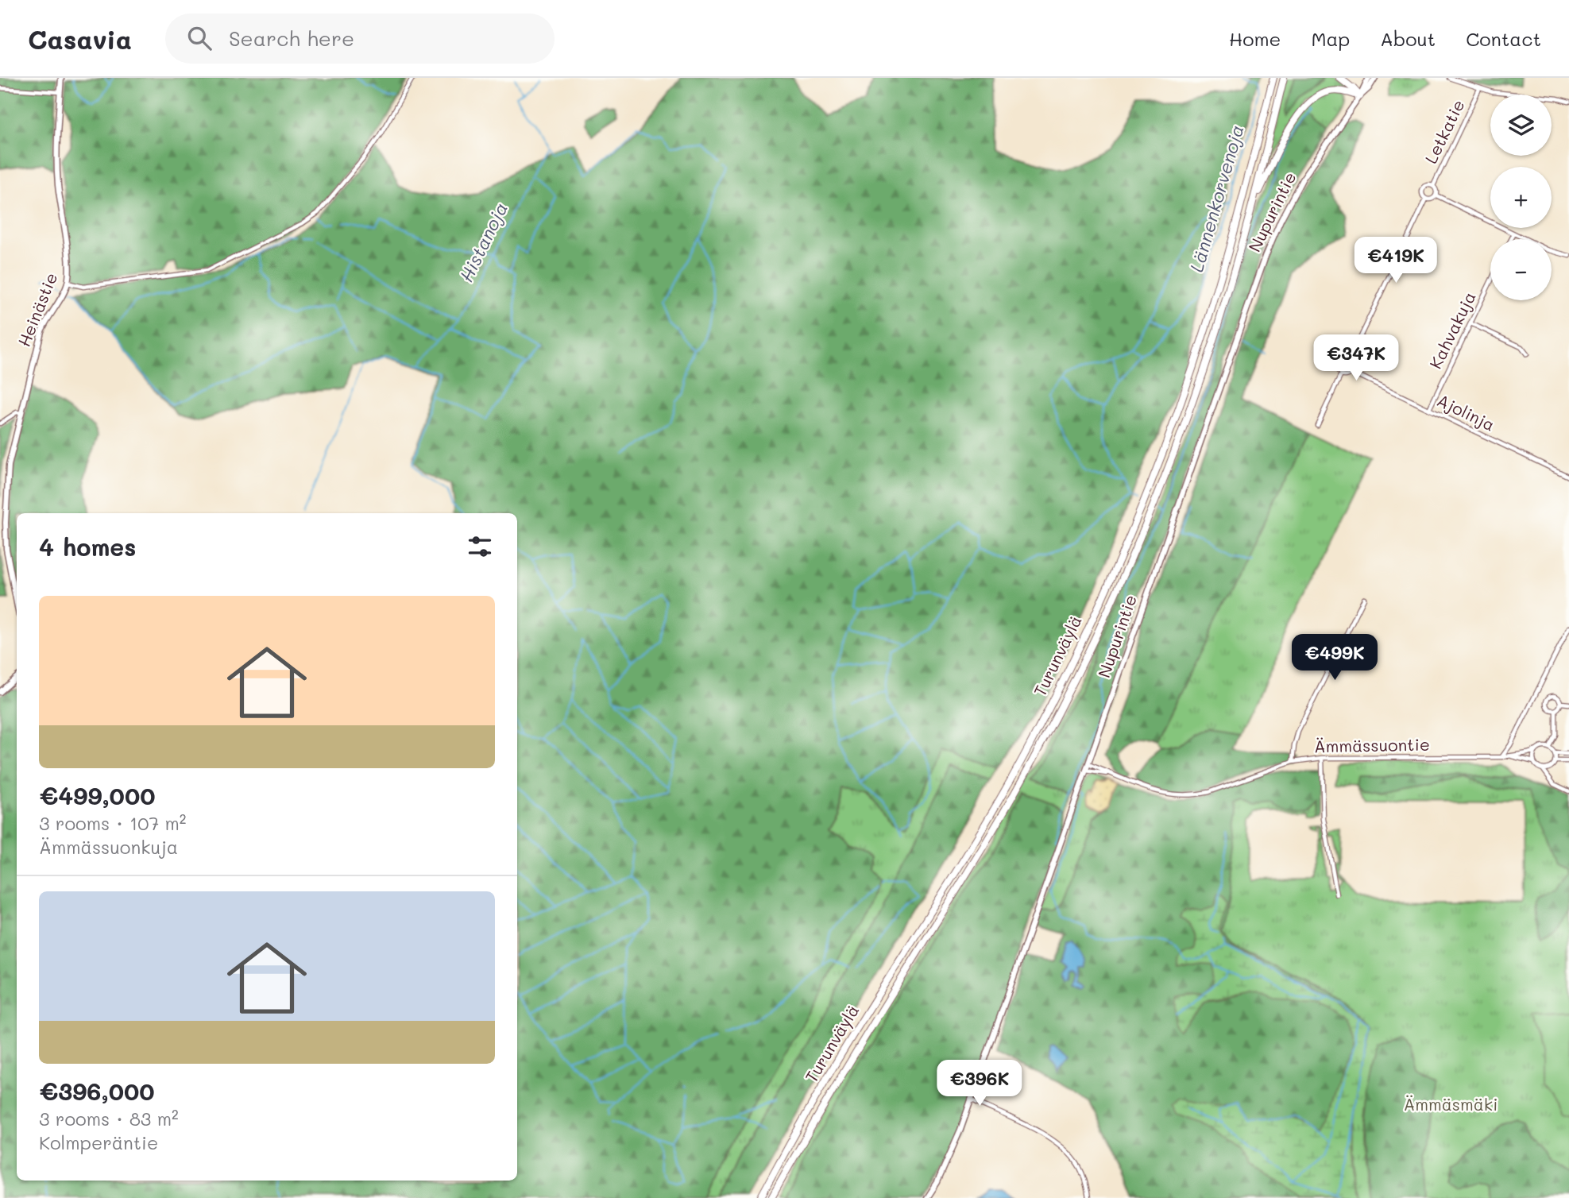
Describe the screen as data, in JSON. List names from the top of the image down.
{
  "streets": {
    "highway": ["Turunväylä"],
    "main road": ["Nupurintie", "Heinästie"],
    "street": [
      "Letkatie",
      "Kahvakuja",
      "Ajolinja",
      "Ämmässuontie"
    ]
  },
  "crossings": [
    ["Nupurintie", "Ämmässuontie"],
    ["Kahvakuja", "Ajolinja"]
  ],
  "water": ["Lännenkorvenoja", "Histanoja"],
  "parks": ["Ämmäsmäki"],
  "page": {
    "header": "Casavia",
    "search": "Search here",
    "nav": [
      "Home",
      "Map",
      "About",
      "Contact"
    ],
    "map_buttons": ["+", "−"],
    "price": [
      "€419K",
      "€347K",
      "€499K",
      "€396K"
    ],
    "heading": "4 homes",
    "list": [
      {
        "name": "€499,000",
        "note": "3 rooms · 107 m² · Ämmässuonkuja"
      },
      {
        "name": "€396,000",
        "note": "3 rooms · 83 m² · Kolmperäntie"
      }
    ]
  }
}
